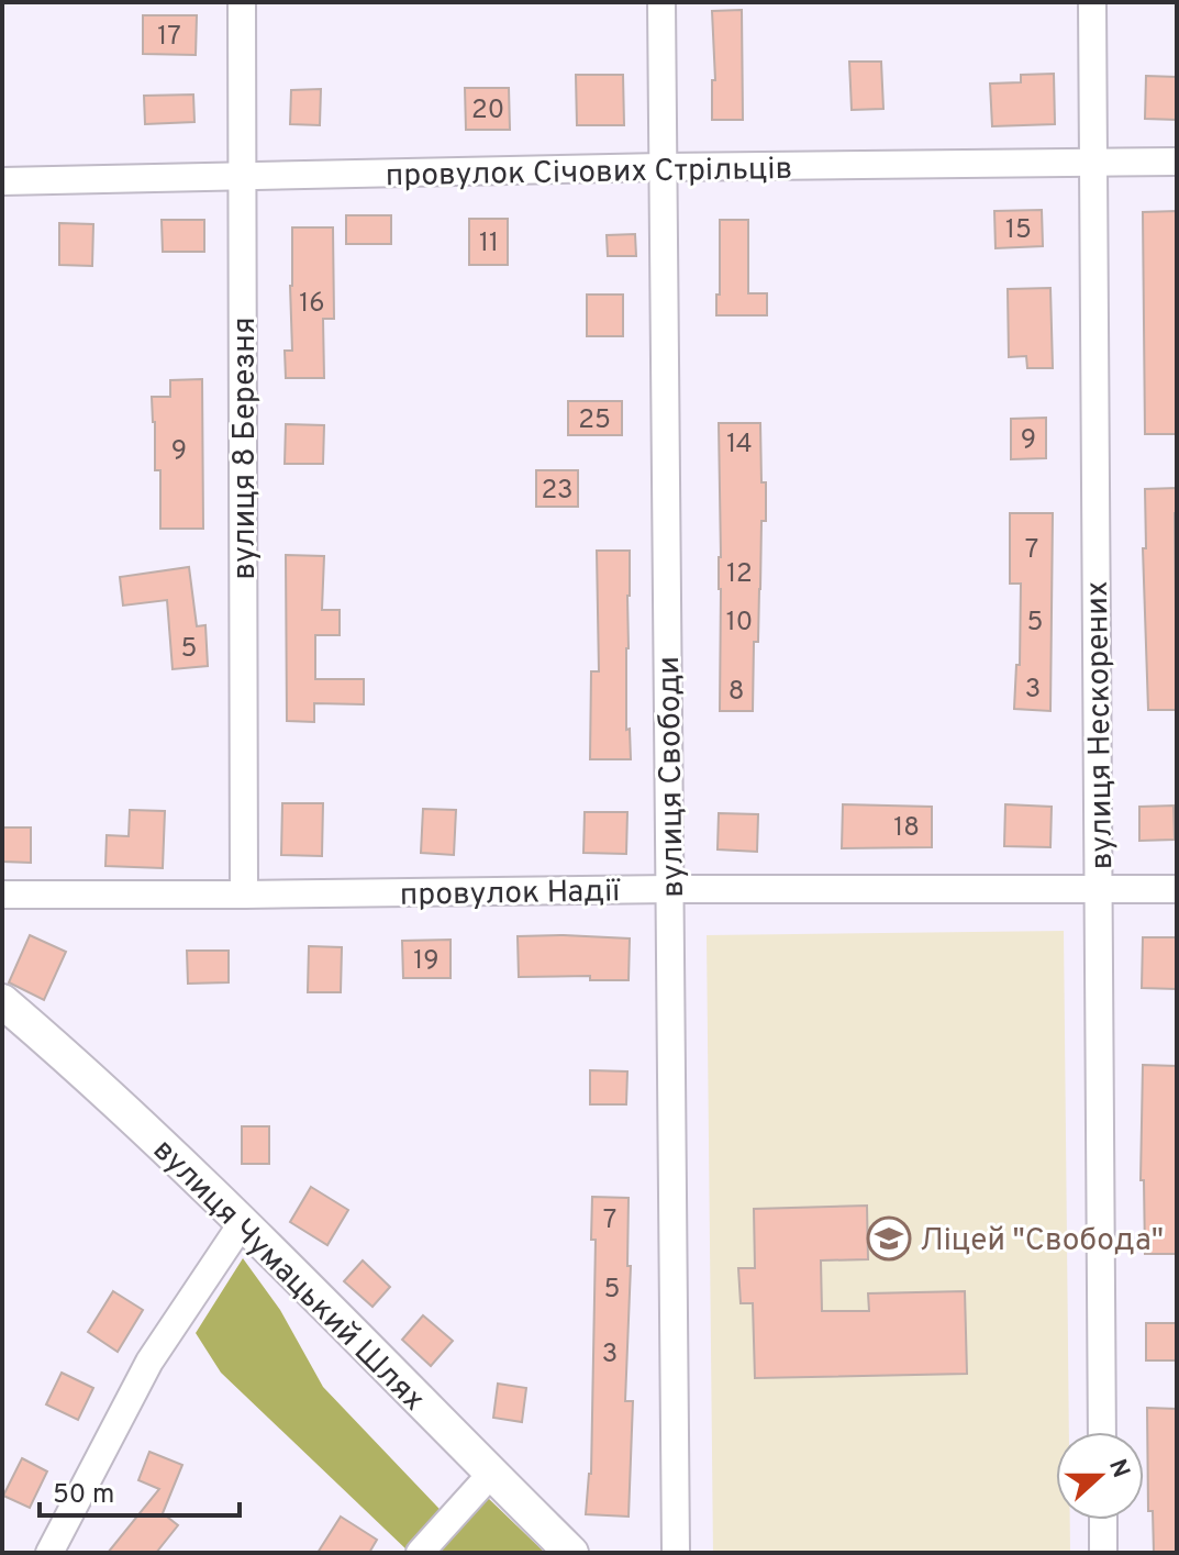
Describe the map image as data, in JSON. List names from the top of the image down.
{
  "streets": {
    "street": [
      "провулок Січових Стрільців",
      "вулиця 8 Березня",
      "вулиця Нескорених",
      "вулиця Свободи",
      "провулок Надії",
      "вулиця Чумацький Шлях"
    ]
  },
  "crossings": [
    ["провулок Січових Стрільців", "вулиця 8 Березня"],
    ["провулок Січових Стрільців", "вулиця Нескорених"],
    ["провулок Січових Стрільців", "вулиця Свободи"],
    ["вулиця 8 Березня", "провулок Надії"],
    ["вулиця Нескорених", "провулок Надії"],
    ["вулиця Свободи", "провулок Надії"]
  ],
  "places": {
    "school or university": ["Ліцей \"Свобода\""]
  },
  "house_numbers": [
    "17",
    "20",
    "15",
    "11",
    "16",
    "25",
    "9",
    "14",
    "9",
    "23",
    "7",
    "12",
    "10",
    "5",
    "5",
    "3",
    "8",
    "18",
    "19",
    "7",
    "5",
    "3"
  ],
  "scale_bar": "50 m",
  "north": "right"
}
